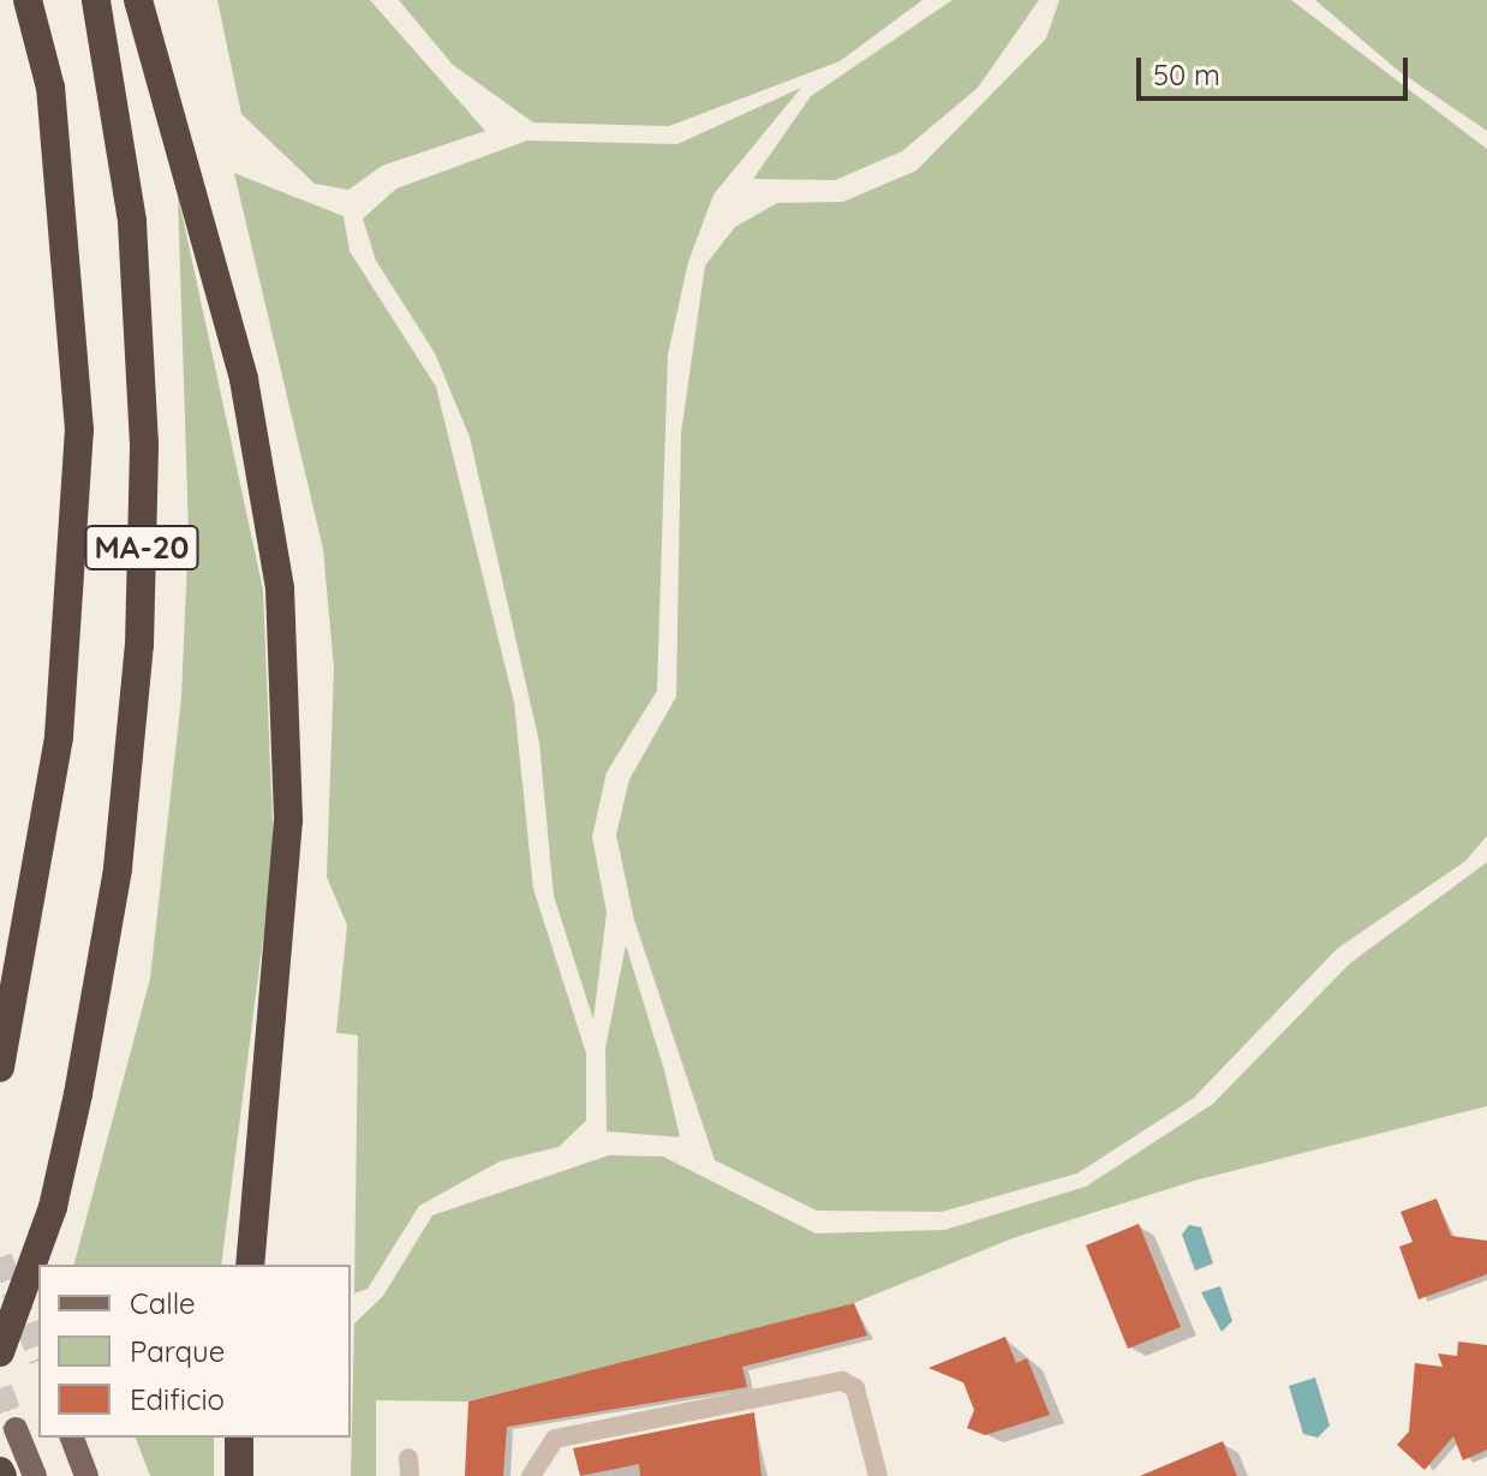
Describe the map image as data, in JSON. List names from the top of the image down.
{
  "streets": {
    "highway": ["MA-20"]
  },
  "legend": ["Calle", "Parque", "Edificio"],
  "scale_bar": "50 m"
}
